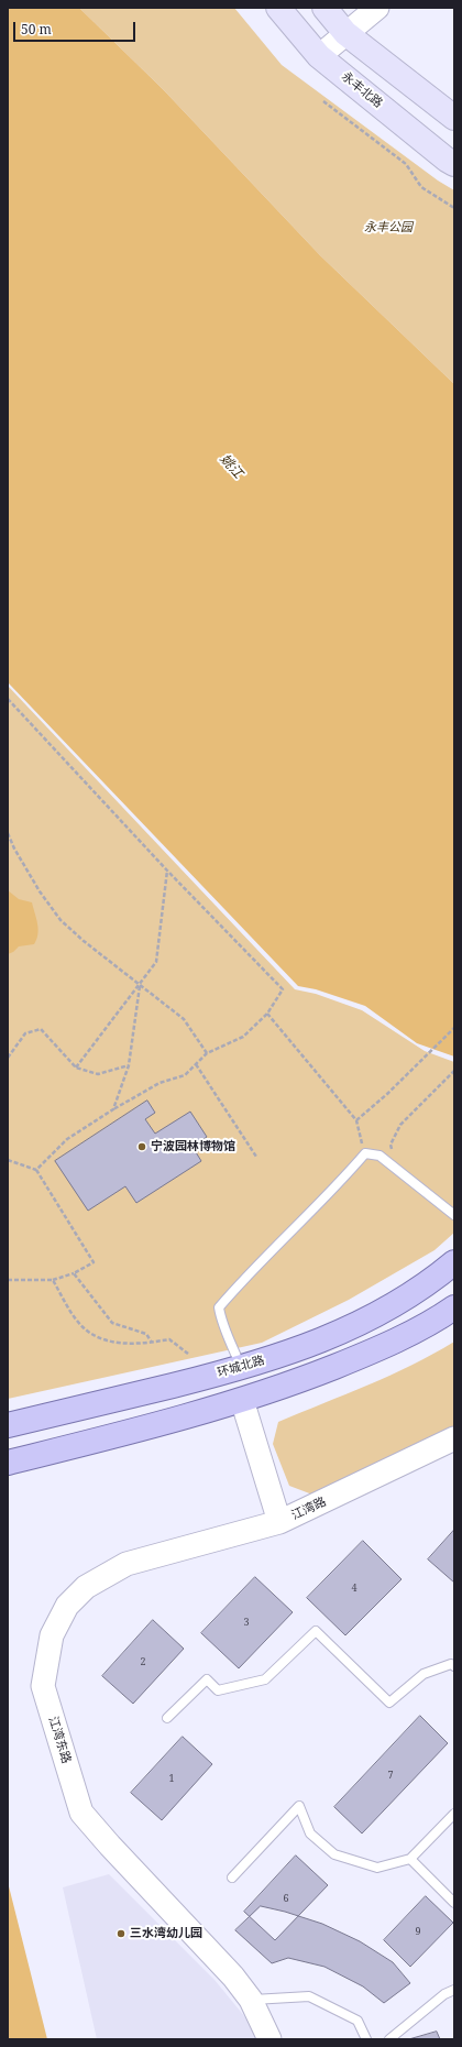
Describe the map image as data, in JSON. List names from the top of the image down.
{
  "streets": {
    "main road": ["永丰北路", "环城北路"],
    "street": ["江湾路", "江湾东路"]
  },
  "crossings": [
    ["江湾路", "江湾东路"]
  ],
  "water": ["姚江"],
  "parks": ["永丰公园"],
  "places": ["宁波园林博物馆", "三水湾幼儿园"],
  "house_numbers": [
    "4",
    "3",
    "2",
    "7",
    "1",
    "6",
    "9"
  ],
  "scale_bar": "50 m"
}
